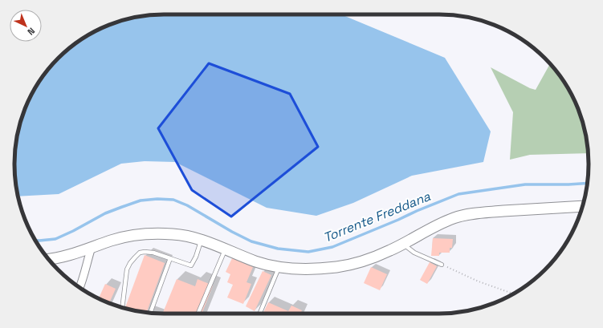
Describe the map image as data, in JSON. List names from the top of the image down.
{
  "water": ["Torrente Freddana"],
  "north": "bottom right"
}
